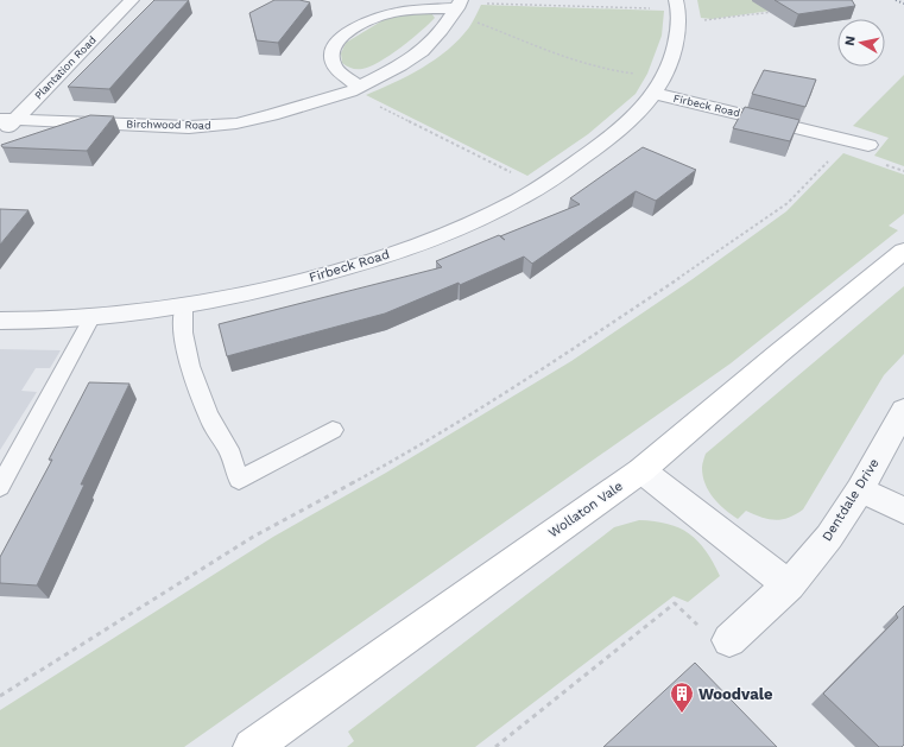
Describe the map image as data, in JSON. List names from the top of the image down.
{
  "streets": {
    "street": [
      "Plantation Road",
      "Firbeck Road",
      "Birchwood Road",
      "Dentdale Drive",
      "Wollaton Vale"
    ]
  },
  "crossings": [
    ["Plantation Road", "Birchwood Road"]
  ],
  "places": {
    "building": ["Woodvale"]
  },
  "north": "left"
}
